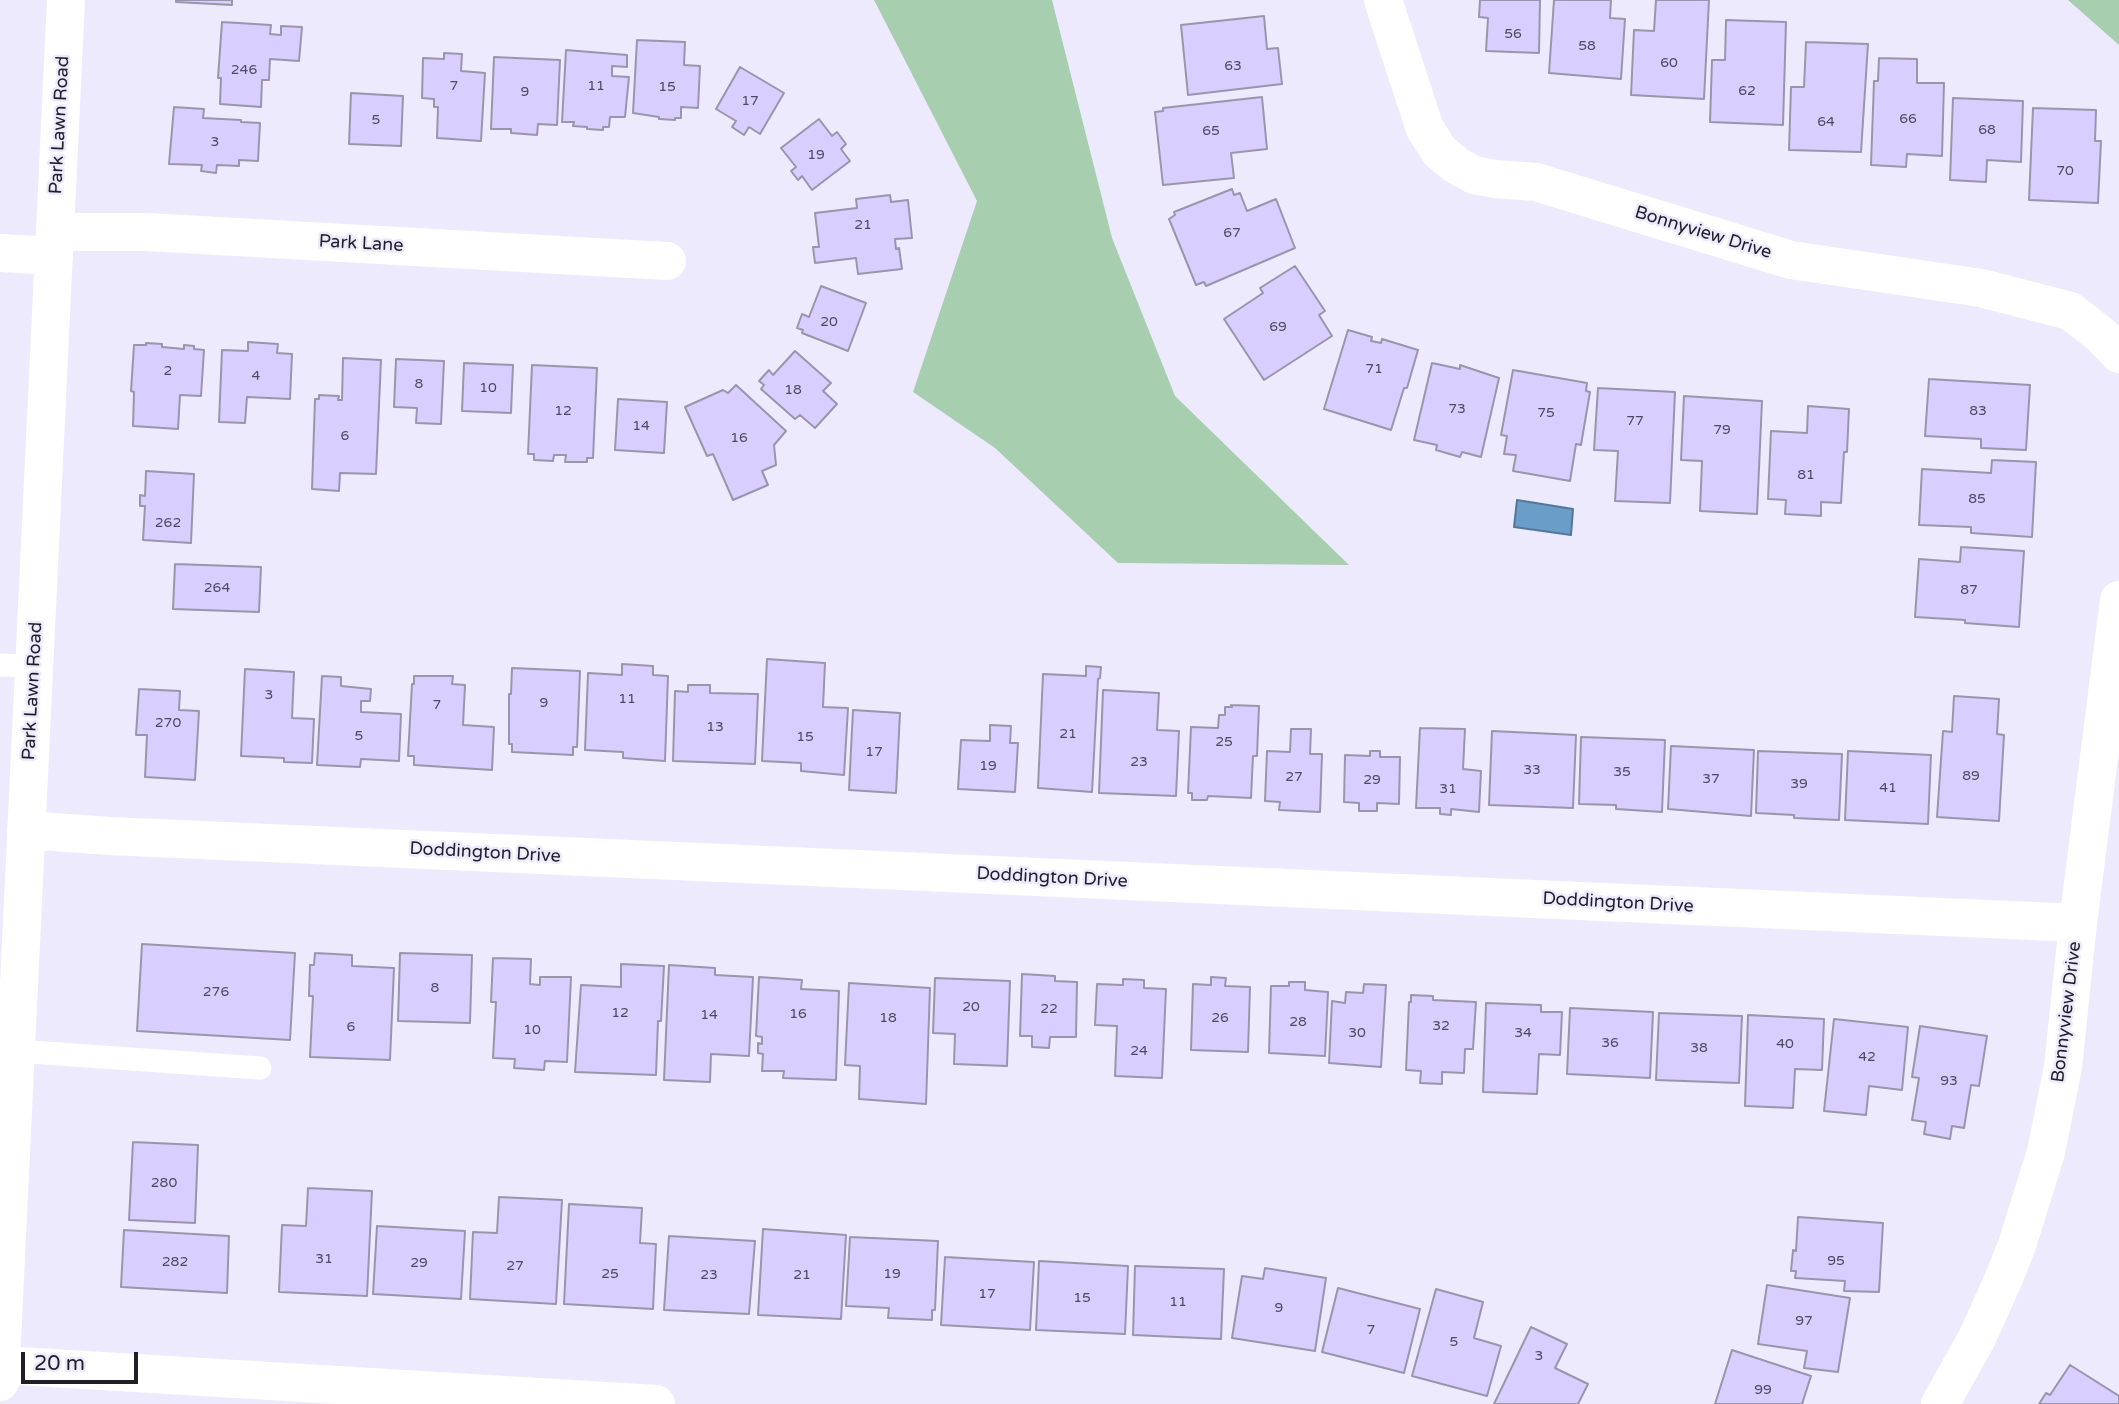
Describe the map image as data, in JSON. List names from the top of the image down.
{
  "streets": {
    "street": [
      "Park Lawn Road",
      "Bonnyview Drive",
      "Park Lane",
      "Doddington Drive"
    ]
  },
  "crossings": [
    ["Park Lawn Road", "Park Lane"],
    ["Park Lawn Road", "Doddington Drive"],
    ["Bonnyview Drive", "Doddington Drive"]
  ],
  "house_numbers": [
    "56",
    "58",
    "60",
    "63",
    "246",
    "7",
    "11",
    "15",
    "62",
    "9",
    "17",
    "66",
    "5",
    "64",
    "68",
    "65",
    "3",
    "19",
    "70",
    "21",
    "67",
    "20",
    "69",
    "71",
    "2",
    "4",
    "8",
    "10",
    "18",
    "73",
    "12",
    "83",
    "75",
    "77",
    "14",
    "79",
    "6",
    "16",
    "81",
    "85",
    "262",
    "264",
    "87",
    "3",
    "11",
    "9",
    "7",
    "270",
    "13",
    "21",
    "5",
    "15",
    "25",
    "17",
    "23",
    "19",
    "33",
    "35",
    "89",
    "27",
    "37",
    "29",
    "39",
    "41",
    "31",
    "8",
    "276",
    "20",
    "22",
    "12",
    "16",
    "14",
    "18",
    "26",
    "28",
    "32",
    "6",
    "10",
    "30",
    "34",
    "36",
    "40",
    "38",
    "24",
    "42",
    "93",
    "280",
    "31",
    "95",
    "282",
    "29",
    "27",
    "25",
    "19",
    "23",
    "21",
    "17",
    "15",
    "11",
    "9",
    "97",
    "7",
    "5",
    "3",
    "99"
  ],
  "scale_bar": "20 m"
}
